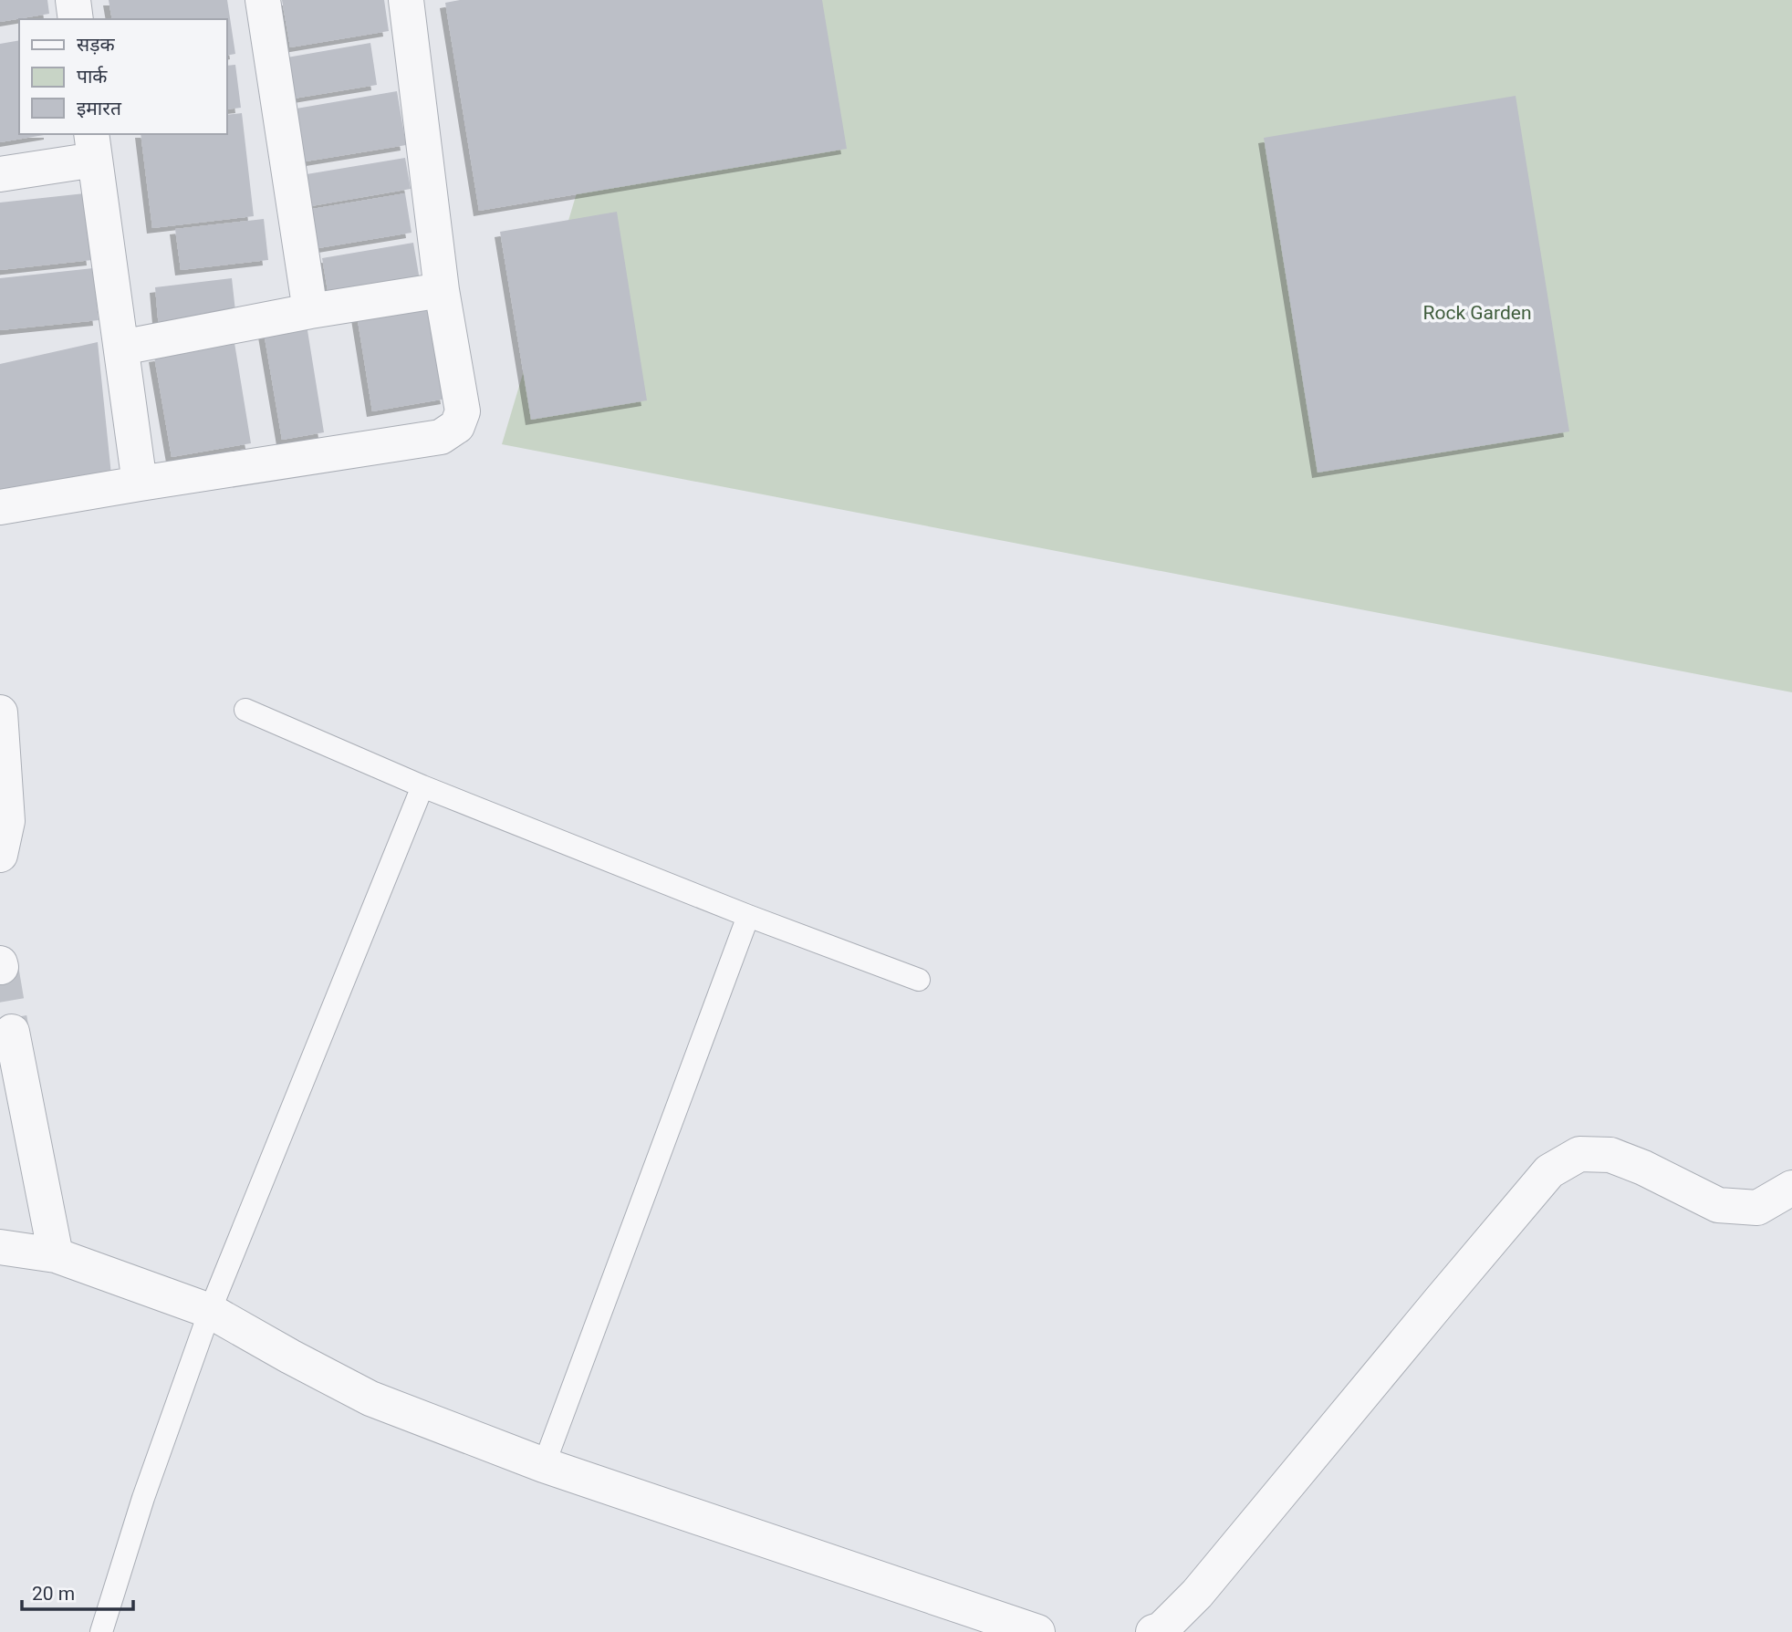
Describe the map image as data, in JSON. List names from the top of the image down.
{
  "parks": ["Rock Garden"],
  "legend": ["सड़क", "पार्क", "इमारत"],
  "scale_bar": "20 m"
}
